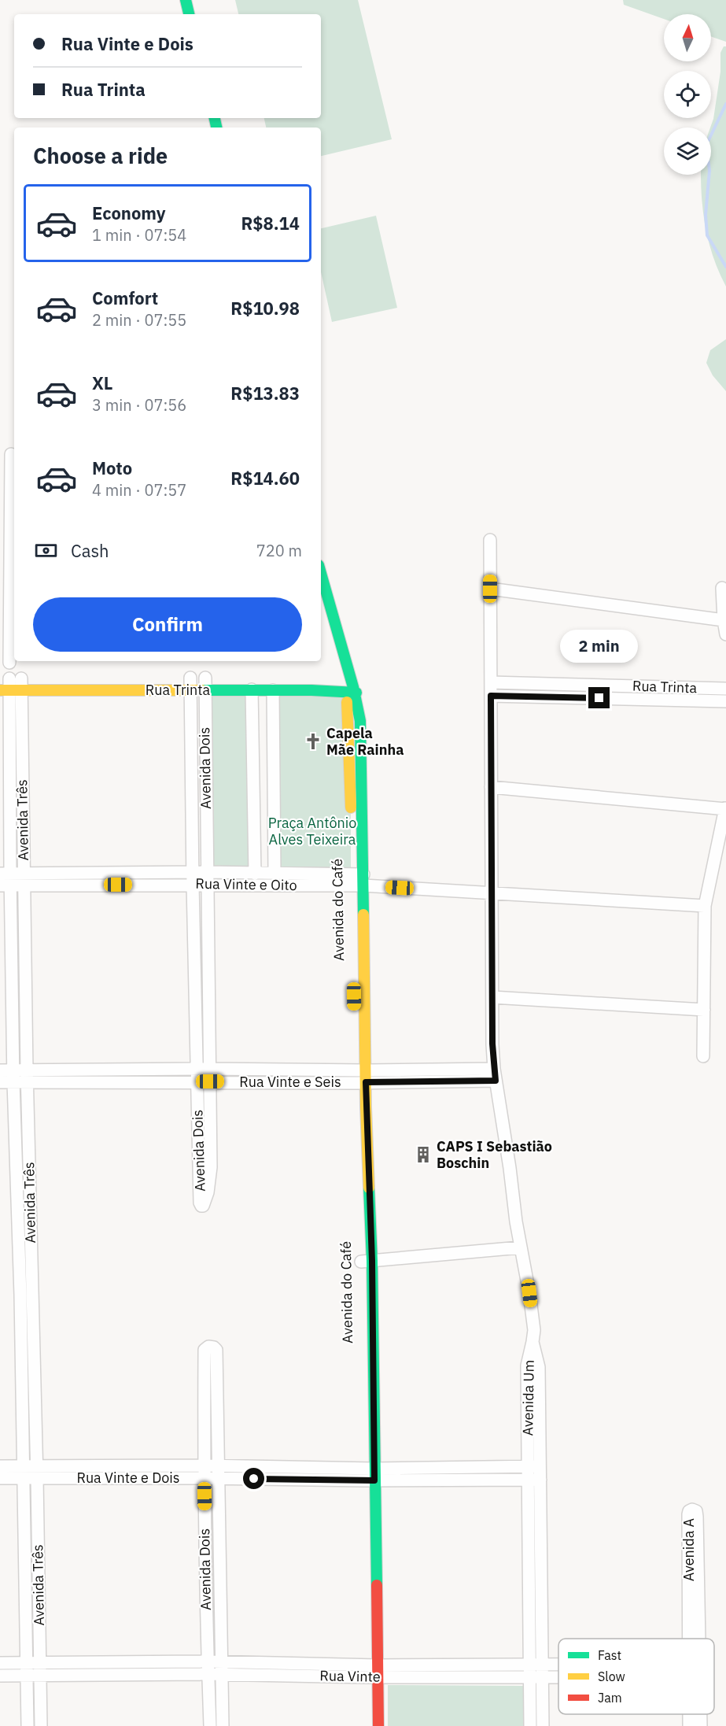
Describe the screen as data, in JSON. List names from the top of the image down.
{
  "streets": {
    "main road": ["Rua Trinta", "Avenida do Café"],
    "street": [
      "Avenida Dois",
      "Avenida Três",
      "Rua Vinte e Oito",
      "Rua Vinte e Seis",
      "Avenida Um",
      "Rua Vinte e Dois",
      "Avenida A",
      "Rua Vinte"
    ]
  },
  "crossings": [
    ["Rua Trinta", "Avenida Dois"],
    ["Rua Trinta", "Avenida Três"],
    ["Rua Trinta", "Avenida do Café"],
    ["Rua Trinta", "Avenida Um"],
    ["Avenida Dois", "Rua Vinte e Oito"],
    ["Avenida Dois", "Rua Vinte e Seis"],
    ["Avenida Dois", "Rua Vinte e Dois"],
    ["Avenida Dois", "Rua Vinte"],
    ["Avenida Três", "Rua Vinte e Oito"],
    ["Avenida Três", "Rua Vinte e Seis"],
    ["Avenida Três", "Rua Vinte e Dois"],
    ["Avenida Três", "Rua Vinte"],
    ["Rua Vinte e Oito", "Avenida do Café"],
    ["Rua Vinte e Oito", "Avenida Um"],
    ["Avenida do Café", "Rua Vinte e Seis"],
    ["Avenida do Café", "Rua Vinte e Dois"],
    ["Avenida do Café", "Rua Vinte"],
    ["Rua Vinte e Seis", "Avenida Um"],
    ["Avenida Um", "Rua Vinte e Dois"],
    ["Avenida Um", "Rua Vinte"]
  ],
  "parks": ["Praça Antônio Alves Teixeira"],
  "places": {
    "church": ["Capela Mãe Rainha"],
    "building": ["CAPS I Sebastião Boschin"]
  },
  "legend": ["Fast", "Slow", "Jam"],
  "north": "top",
  "page": {
    "banner": ["Rua Vinte e Dois", "Rua Trinta"],
    "heading": "Choose a ride",
    "list": [
      {
        "name": "Economy",
        "note": "1 min · 07:54",
        "value": "R$8.14"
      },
      {
        "name": "Comfort",
        "note": "2 min · 07:55",
        "value": "R$10.98"
      },
      {
        "name": "XL",
        "note": "3 min · 07:56",
        "value": "R$13.83"
      },
      {
        "name": "Moto",
        "note": "4 min · 07:57",
        "value": "R$14.60"
      }
    ],
    "pay": ["Cash", "720 m"],
    "buttons": "Confirm",
    "bubble": "2 min"
  }
}
